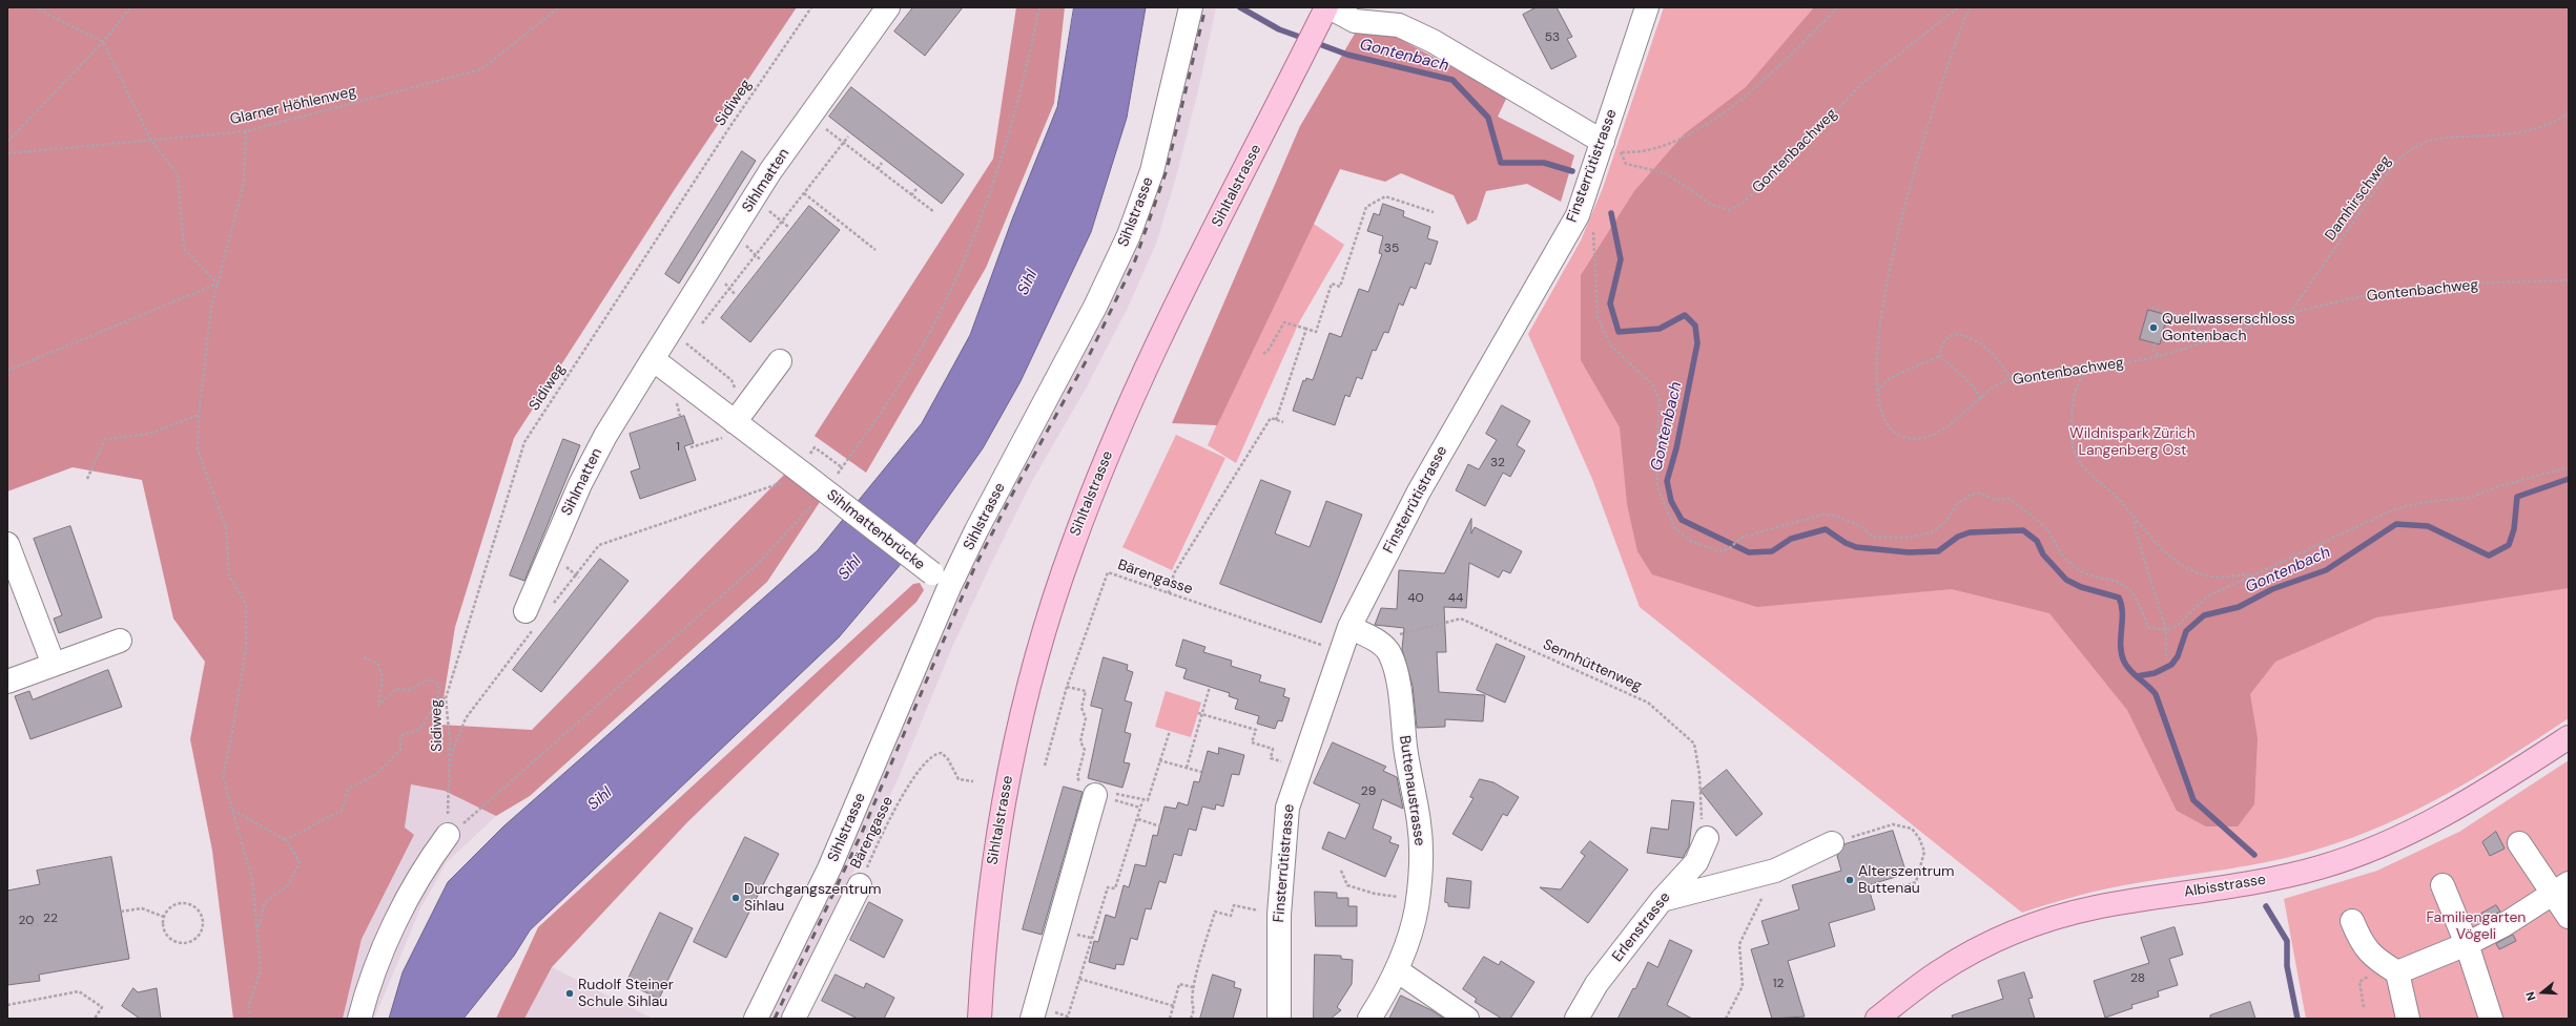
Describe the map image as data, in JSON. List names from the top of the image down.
{
  "streets": {
    "main road": ["Sihltalstrasse", "Albisstrasse"],
    "street": [
      "Finsterrütistrasse",
      "Sihlmatten",
      "Sihlstrasse",
      "Sihlmattenbrücke",
      "Buttenaustrasse",
      "Erlenstrasse"
    ],
    "path": [
      "Sidiweg",
      "Glarner Höhlenweg",
      "Gontenbachweg",
      "Damhirschweg",
      "Bärengasse",
      "Sennhüttenweg"
    ]
  },
  "crossings": [
    ["Gontenbachweg", "Finsterrütistrasse"],
    ["Gontenbachweg", "Damhirschweg"],
    ["Finsterrütistrasse", "Bärengasse"],
    ["Finsterrütistrasse", "Buttenaustrasse"],
    ["Sihlstrasse", "Sihlmattenbrücke"],
    ["Sennhüttenweg", "Buttenaustrasse"],
    ["Sennhüttenweg", "Erlenstrasse"]
  ],
  "water": ["Gontenbach", "Sihl"],
  "parks": ["Wildnispark Zürich Langenberg Ost", "Familiengarten Vögeli"],
  "places": [
    "Quellwasserschloss Gontenbach",
    "Alterszentrum Buttenau",
    "Durchgangszentrum Sihlau",
    "Rudolf Steiner Schule Sihlau"
  ],
  "house_numbers": [
    "53",
    "35",
    "1",
    "32",
    "40",
    "44",
    "29",
    "22",
    "20",
    "28",
    "12"
  ],
  "north": "left"
}
